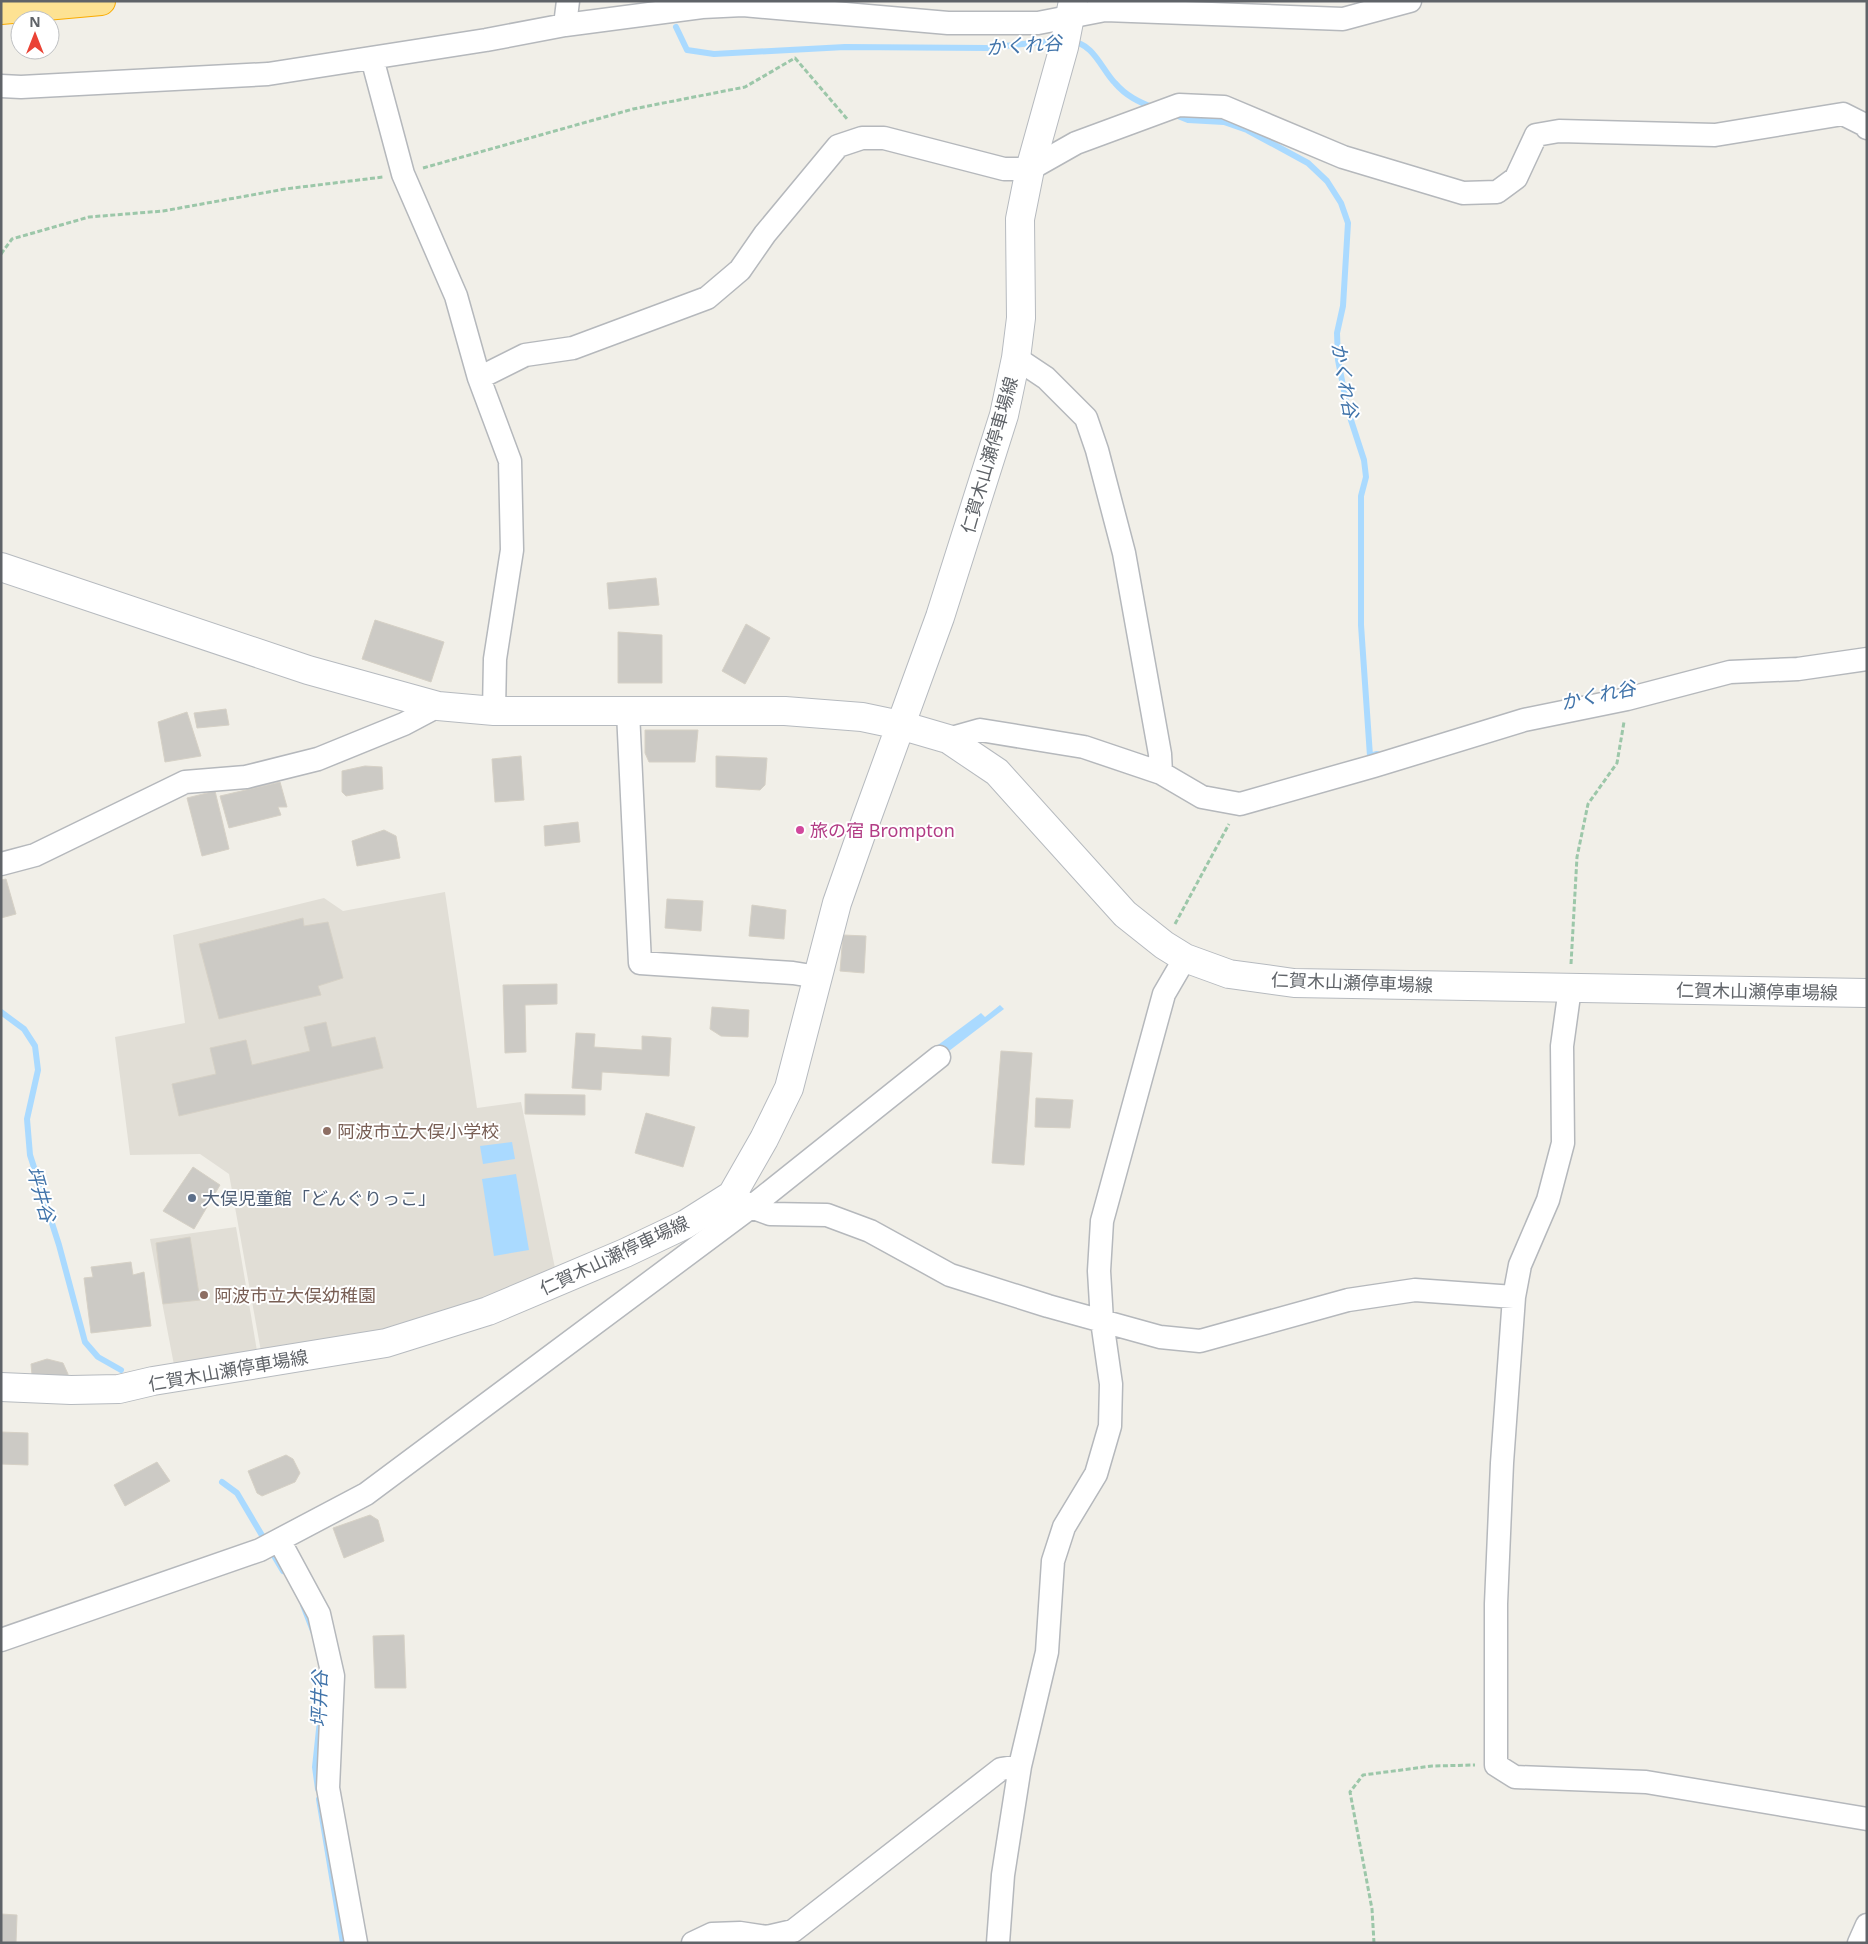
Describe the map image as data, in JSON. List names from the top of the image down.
{
  "streets": {
    "main road": ["仁賀木山瀬停車場線"]
  },
  "water": ["かくれ谷", "坪井谷"],
  "places": [
    "旅の宿 Brompton",
    "阿波市立大俣小学校",
    "大俣児童館「どんぐりっこ」",
    "阿波市立大俣幼稚園"
  ],
  "north": "top"
}
